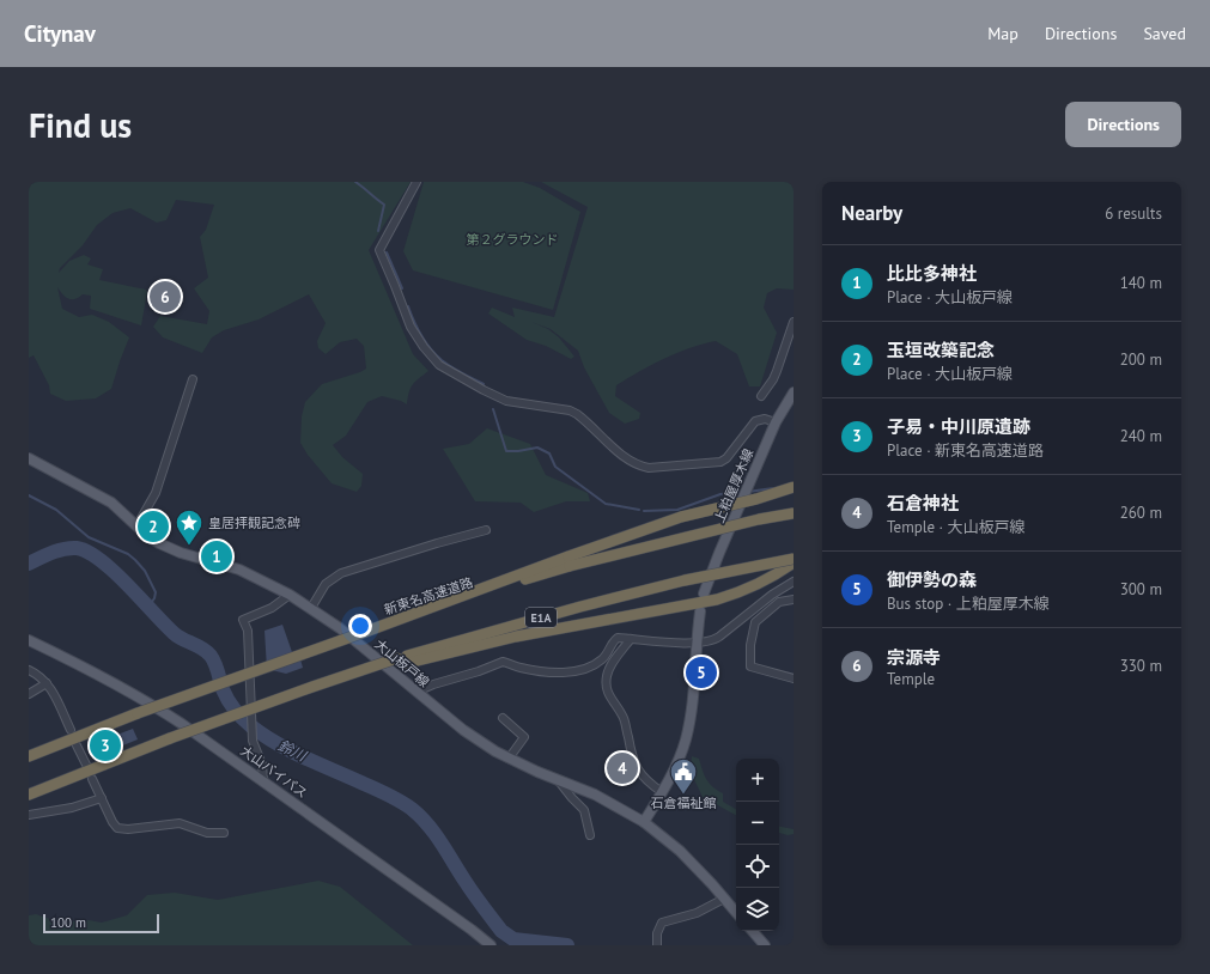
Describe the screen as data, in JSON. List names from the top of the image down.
{
  "streets": {
    "highway": ["新東名高速道路", "E1A"],
    "main road": ["上粕屋厚木線", "大山板戸線", "大山バイパス"]
  },
  "water": ["鈴川"],
  "parks": ["第２グラウンド"],
  "places": {
    "place": ["皇居拝観記念碑"],
    "public building": ["石倉福祉館"]
  },
  "scale_bar": "100 m",
  "page": {
    "header": "Citynav",
    "nav": ["Map", "Directions", "Saved"],
    "buttons": "Directions",
    "title": "Find us",
    "heading": ["Nearby", "6 results"],
    "list": [
      {
        "mark": "1",
        "name": "比比多神社",
        "note": "Place · 大山板戸線",
        "value": "140 m"
      },
      {
        "mark": "2",
        "name": "玉垣改築記念",
        "note": "Place · 大山板戸線",
        "value": "200 m"
      },
      {
        "mark": "3",
        "name": "子易・中川原遺跡",
        "note": "Place · 新東名高速道路",
        "value": "240 m"
      },
      {
        "mark": "4",
        "name": "石倉神社",
        "note": "Temple · 大山板戸線",
        "value": "260 m"
      },
      {
        "mark": "5",
        "name": "御伊勢の森",
        "note": "Bus stop · 上粕屋厚木線",
        "value": "300 m"
      },
      {
        "mark": "6",
        "name": "宗源寺",
        "note": "Temple",
        "value": "330 m"
      }
    ],
    "pins": [
      "6",
      "2",
      "1",
      "5",
      "3",
      "4"
    ],
    "map_buttons": ["+", "−"],
    "scale": "100 m"
  }
}
